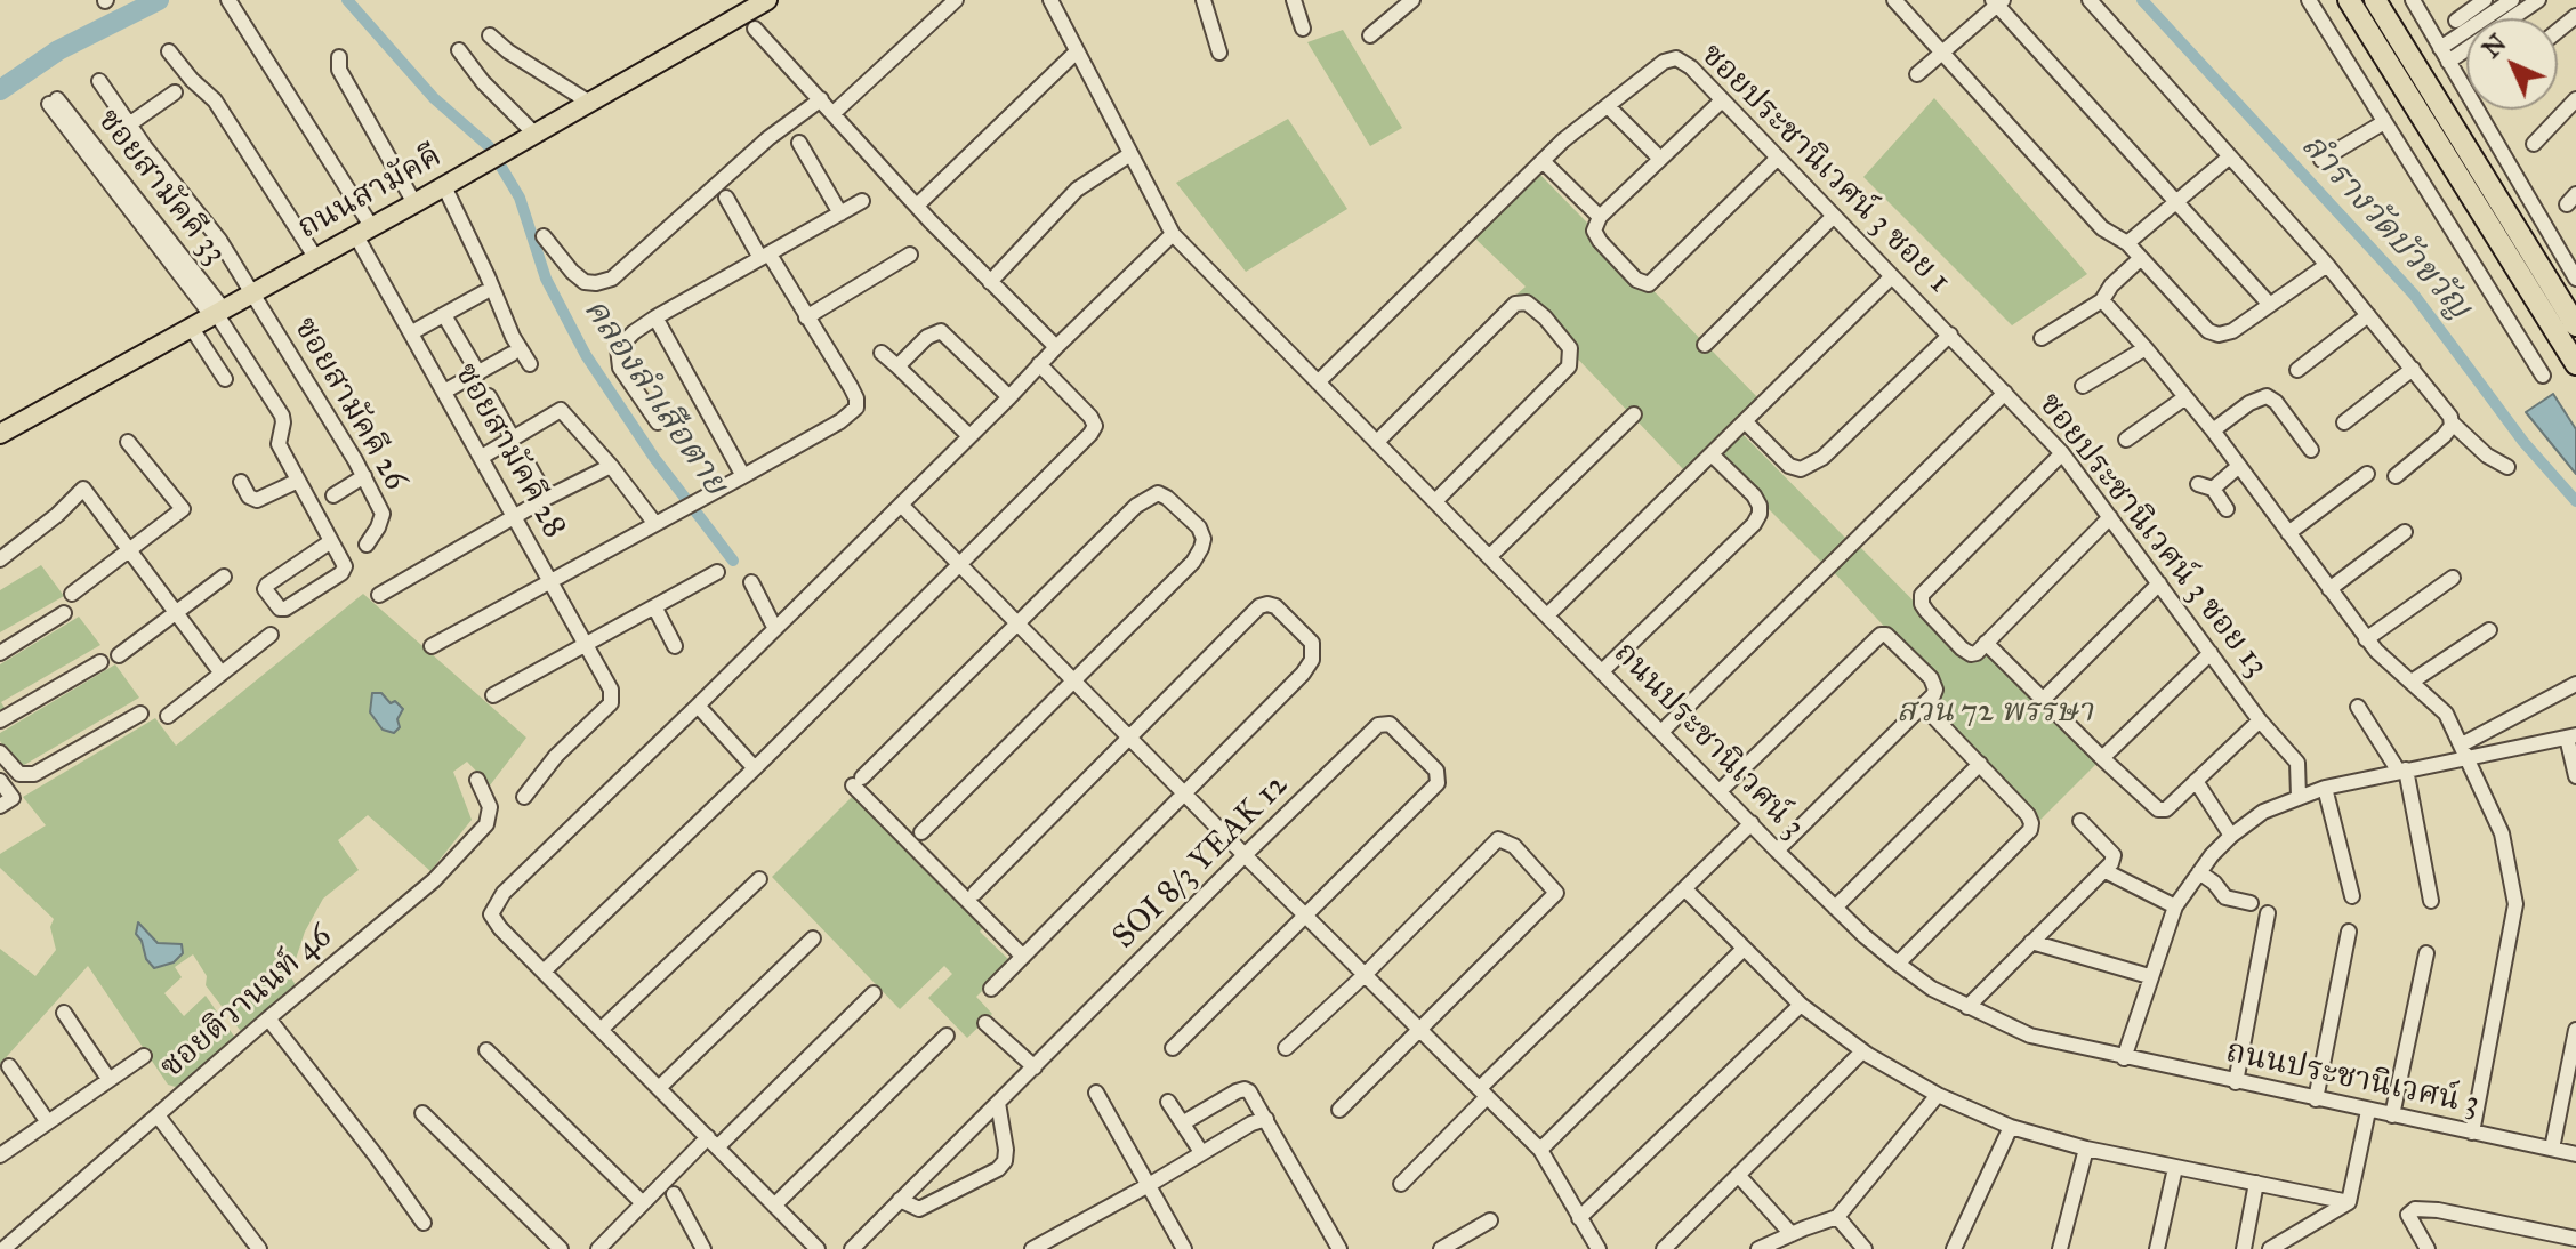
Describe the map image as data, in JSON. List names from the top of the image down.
{
  "streets": {
    "main road": ["ถนนสามัคคี"],
    "street": [
      "ซอยประชานิเวศน์ 3 ซอย 1",
      "ซอยสามัคคี 26",
      "ซอยสามัคคี 28",
      "ซอยประชานิเวศน์ 3 ซอย 13",
      "ถนนประชานิเวศน์ 3",
      "SOI 8/3 YEAK 12",
      "ซอยติวานนท์ 46"
    ]
  },
  "crossings": [
    ["ซอยประชานิเวศน์ 3 ซอย 1", "ซอยประชานิเวศน์ 3 ซอย 13"],
    ["ซอยประชานิเวศน์ 3 ซอย 1", "ถนนประชานิเวศน์ 3"],
    ["ถนนสามัคคี", "ซอยสามัคคี 26"],
    ["ถนนสามัคคี", "ซอยสามัคคี 28"],
    ["ซอยประชานิเวศน์ 3 ซอย 13", "ถนนประชานิเวศน์ 3"]
  ],
  "water": ["ลำรางวัดบัวขวัญ", "คลองลำเสือตาย"],
  "parks": ["สวน 72 พรรษา"],
  "north": "top left"
}
